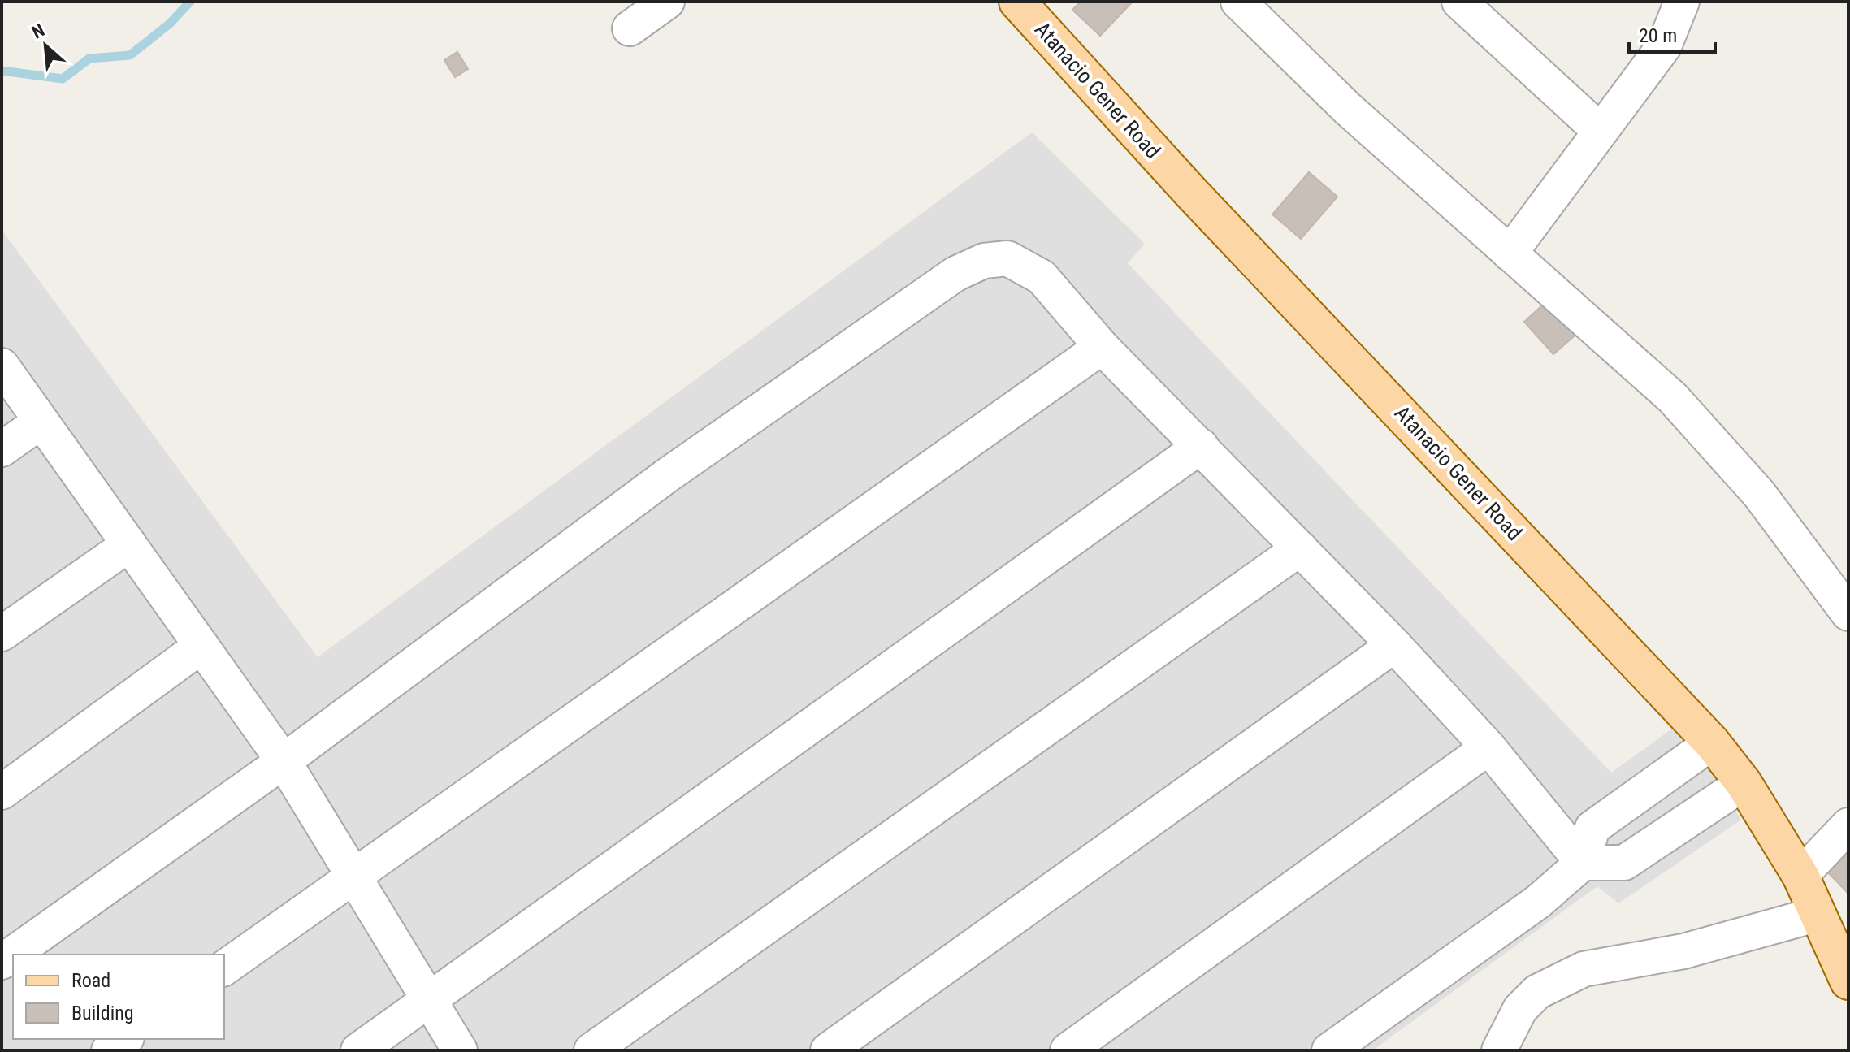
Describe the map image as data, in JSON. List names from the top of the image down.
{
  "streets": {
    "main road": ["Atanacio Gener Road"]
  },
  "legend": ["Road", "Building"],
  "scale_bar": "20 m",
  "north": "top left"
}
